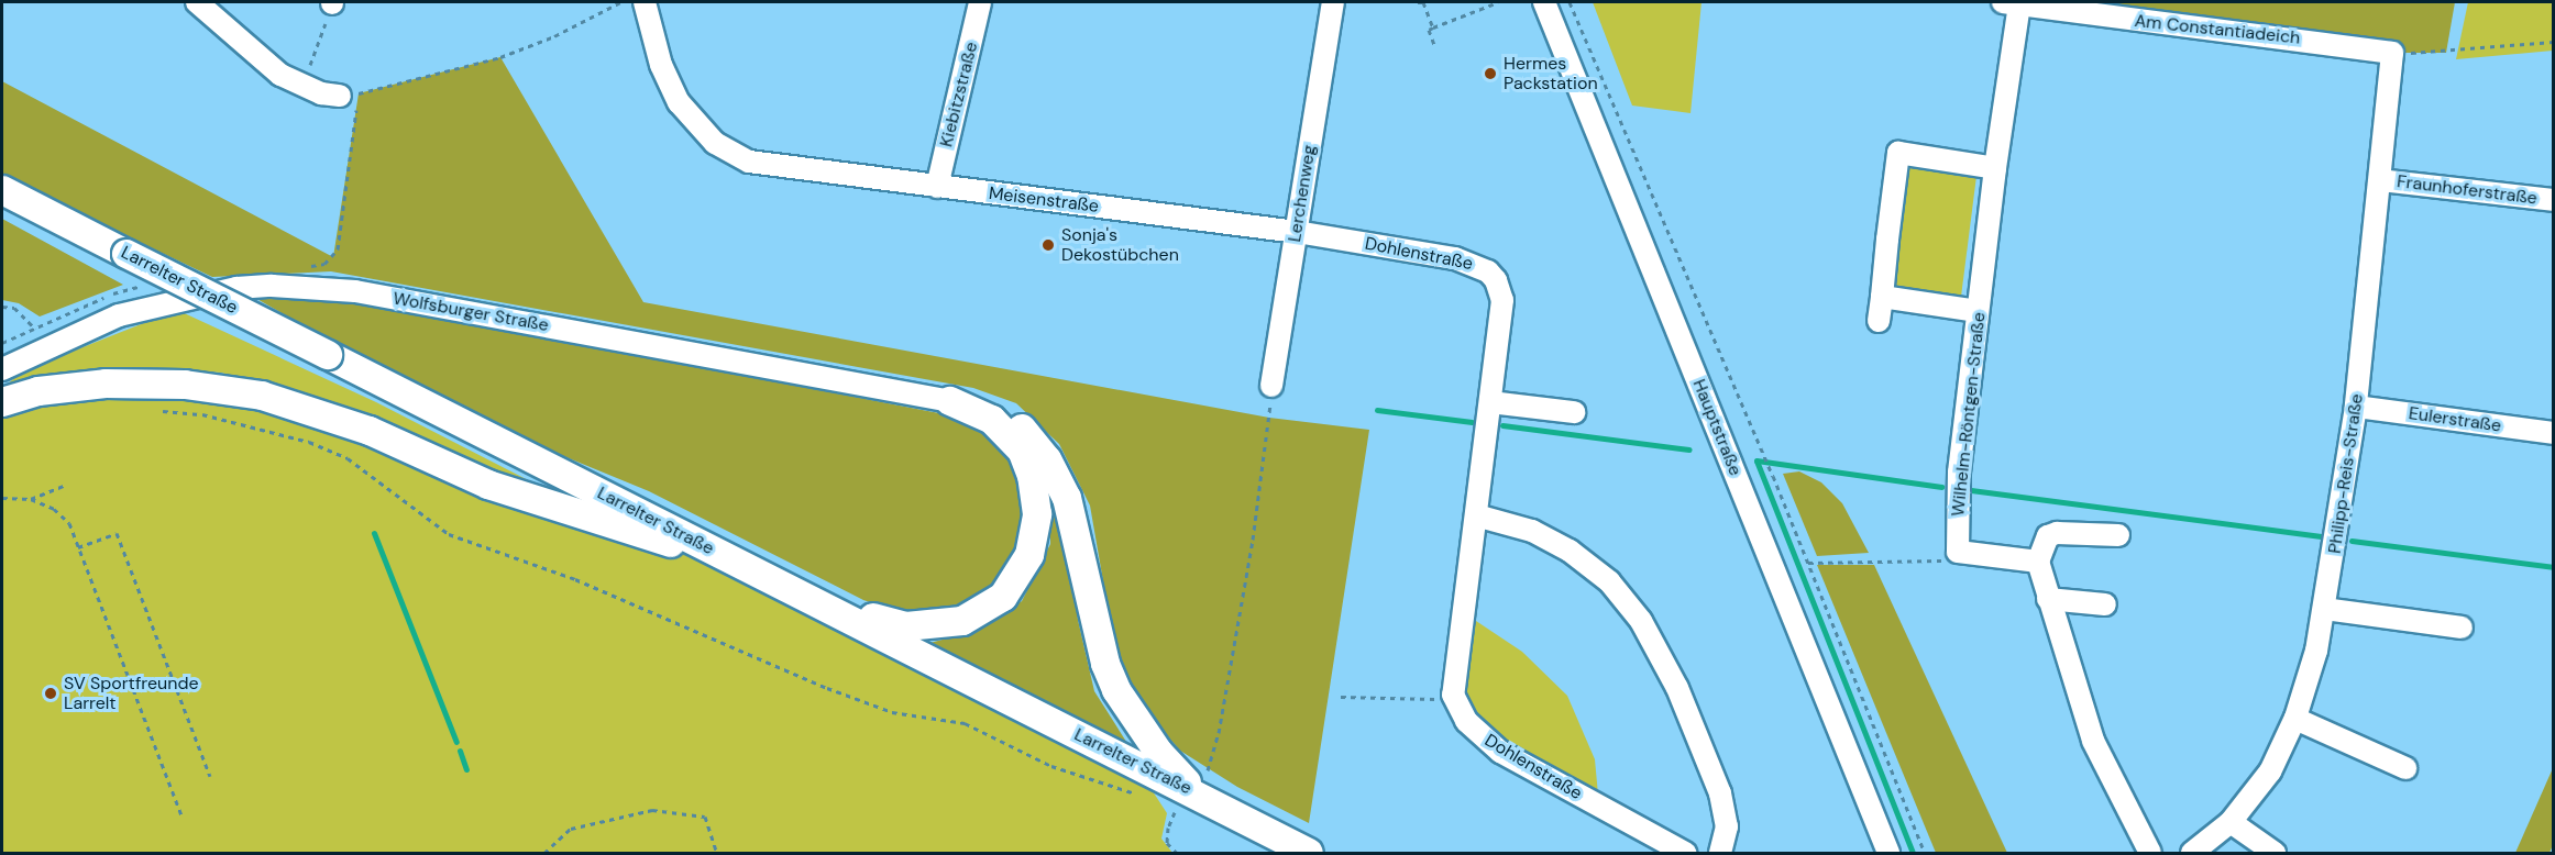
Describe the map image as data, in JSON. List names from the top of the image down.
{
  "streets": {
    "main road": ["Larrelter Straße"],
    "street": [
      "Am Constantiadeich",
      "Kiebitzstraße",
      "Fraunhoferstraße",
      "Lerchenweg",
      "Meisenstraße",
      "Dohlenstraße",
      "Wolfsburger Straße",
      "Wilhelm-Röntgen-Straße",
      "Eulerstraße",
      "Hauptstraße",
      "Philipp-Reis-Straße"
    ]
  },
  "crossings": [
    ["Am Constantiadeich", "Wilhelm-Röntgen-Straße"],
    ["Am Constantiadeich", "Philipp-Reis-Straße"],
    ["Kiebitzstraße", "Meisenstraße"],
    ["Fraunhoferstraße", "Philipp-Reis-Straße"],
    ["Lerchenweg", "Meisenstraße"],
    ["Lerchenweg", "Dohlenstraße"],
    ["Meisenstraße", "Dohlenstraße"],
    ["Eulerstraße", "Philipp-Reis-Straße"]
  ],
  "places": ["Hermes Packstation", "Sonja's Dekostübchen", "SV Sportfreunde Larrelt"]
}
